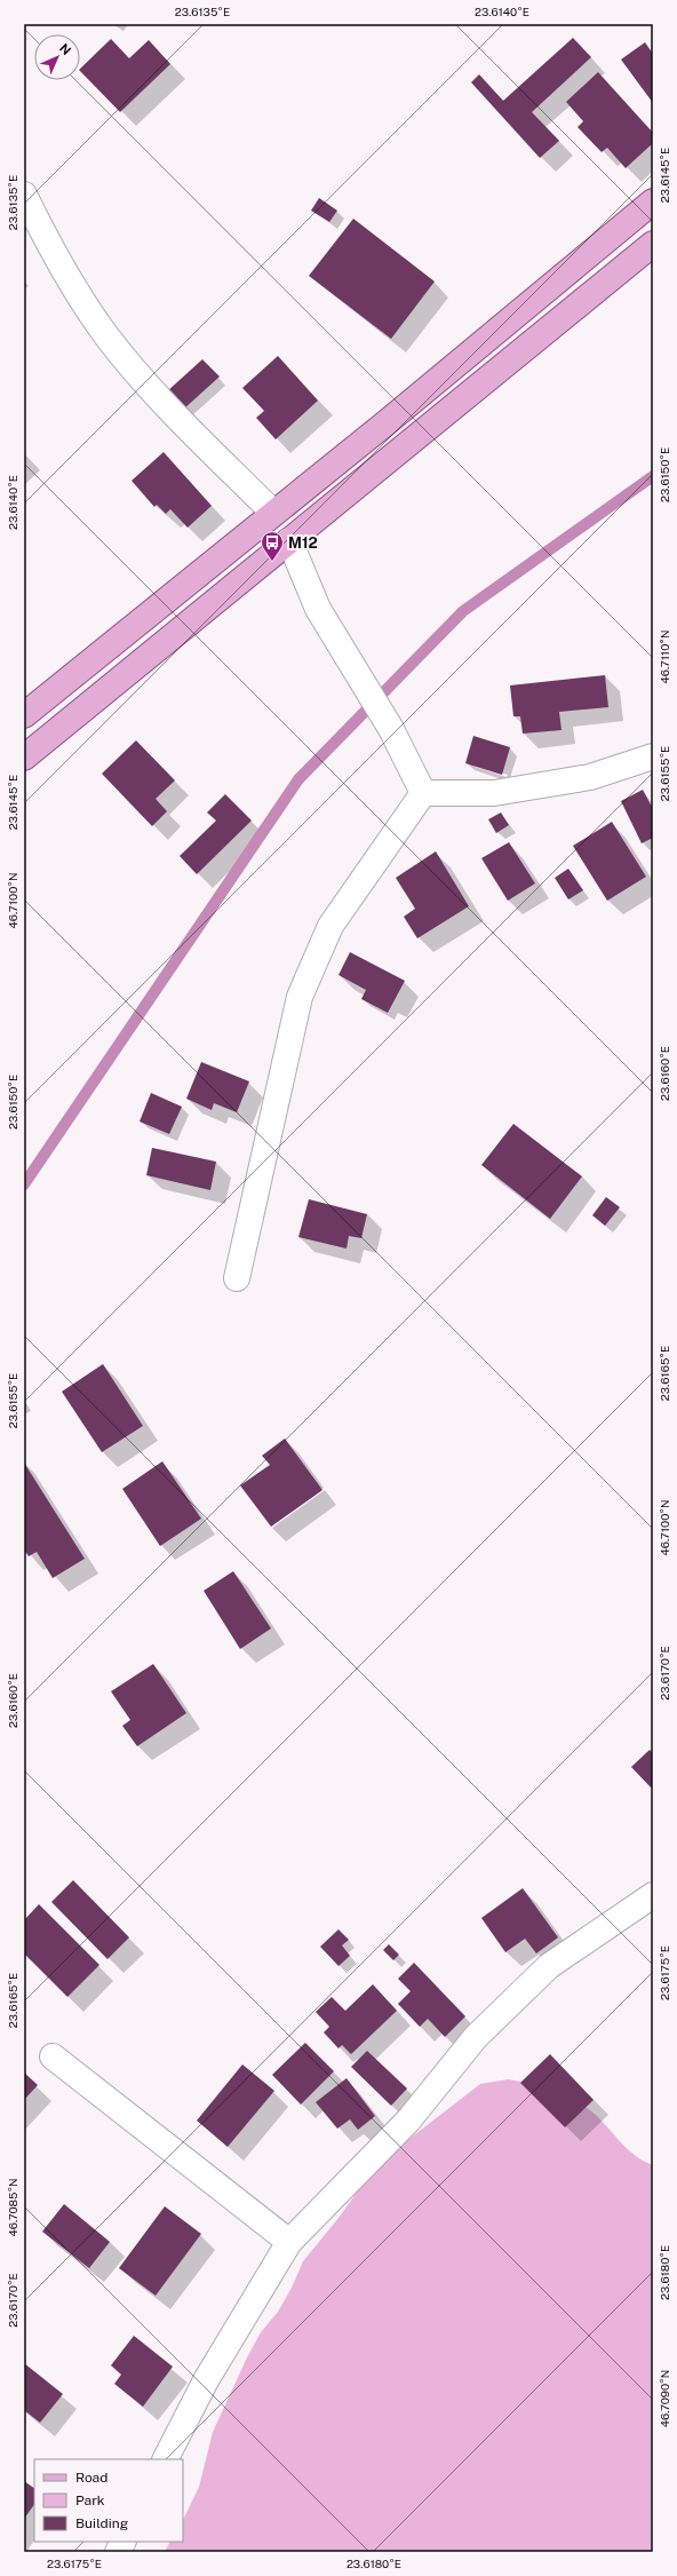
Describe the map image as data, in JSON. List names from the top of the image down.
{
  "places": {
    "bus stop": ["M12"]
  },
  "legend": ["Road", "Park", "Building"],
  "north": "top right",
  "coordinates": [
    "23.6135°E",
    "23.6140°E",
    "23.6145°E",
    "23.6150°E",
    "46.7110°N",
    "23.6155°E",
    "46.7100°N",
    "23.6160°E",
    "23.6165°E",
    "23.6170°E",
    "23.6175°E",
    "46.7085°N",
    "23.6180°E",
    "46.7090°N"
  ]
}
